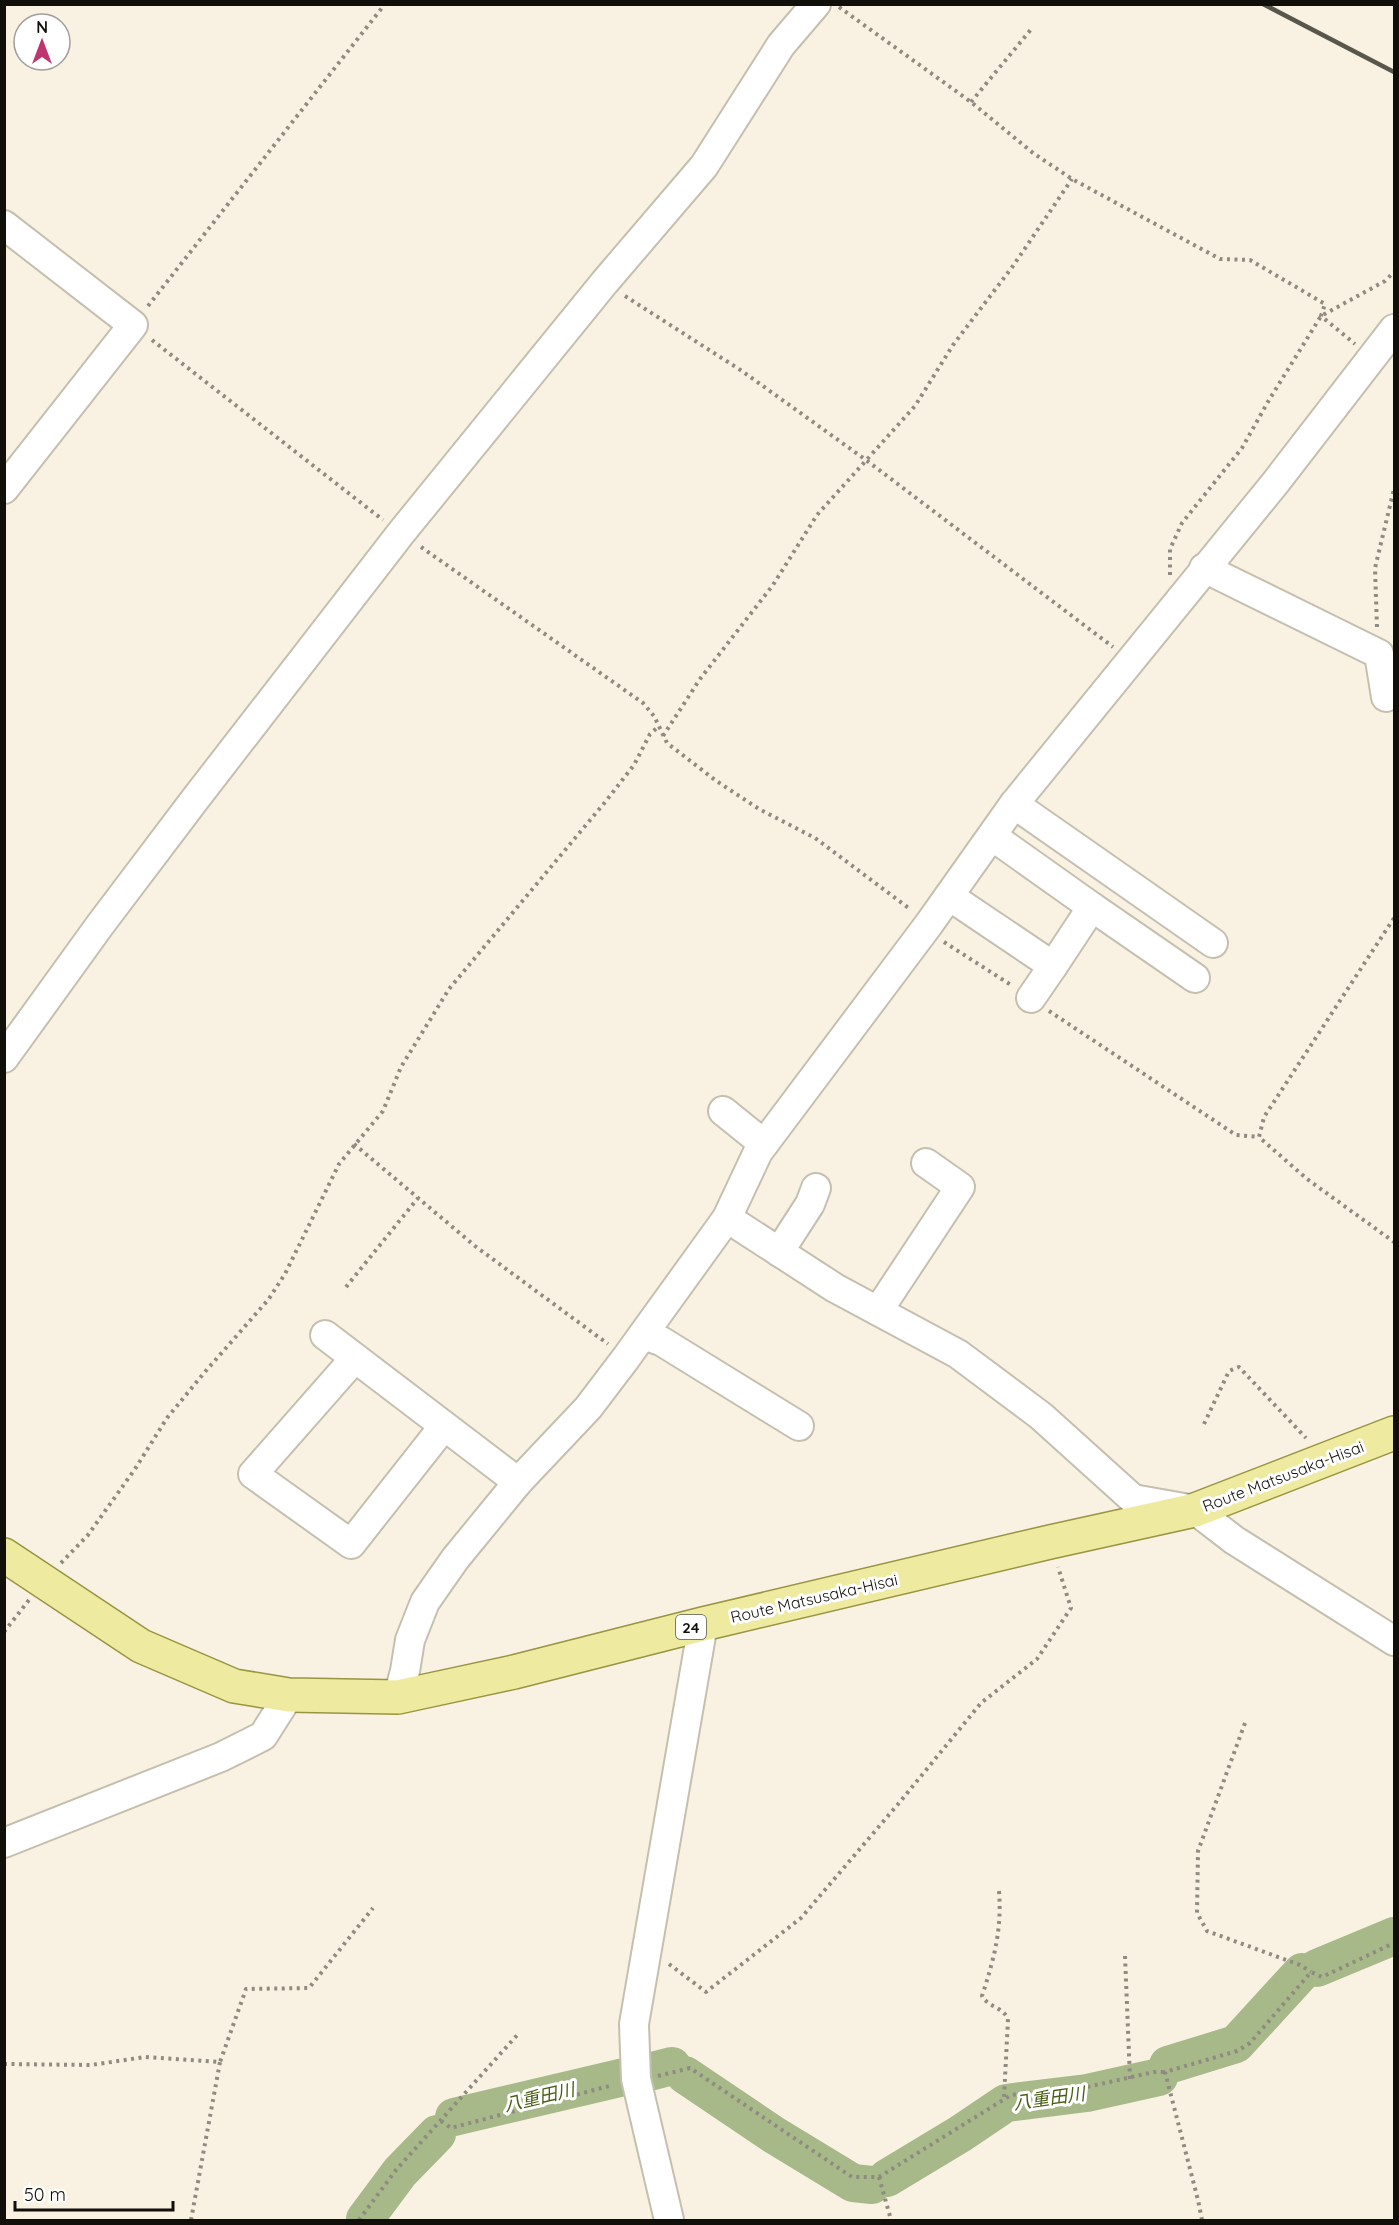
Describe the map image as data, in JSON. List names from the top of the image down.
{
  "streets": {
    "main road": ["Route Matsusaka-Hisai", "24"]
  },
  "water": ["八重田川"],
  "scale_bar": "50 m",
  "north": "top"
}
